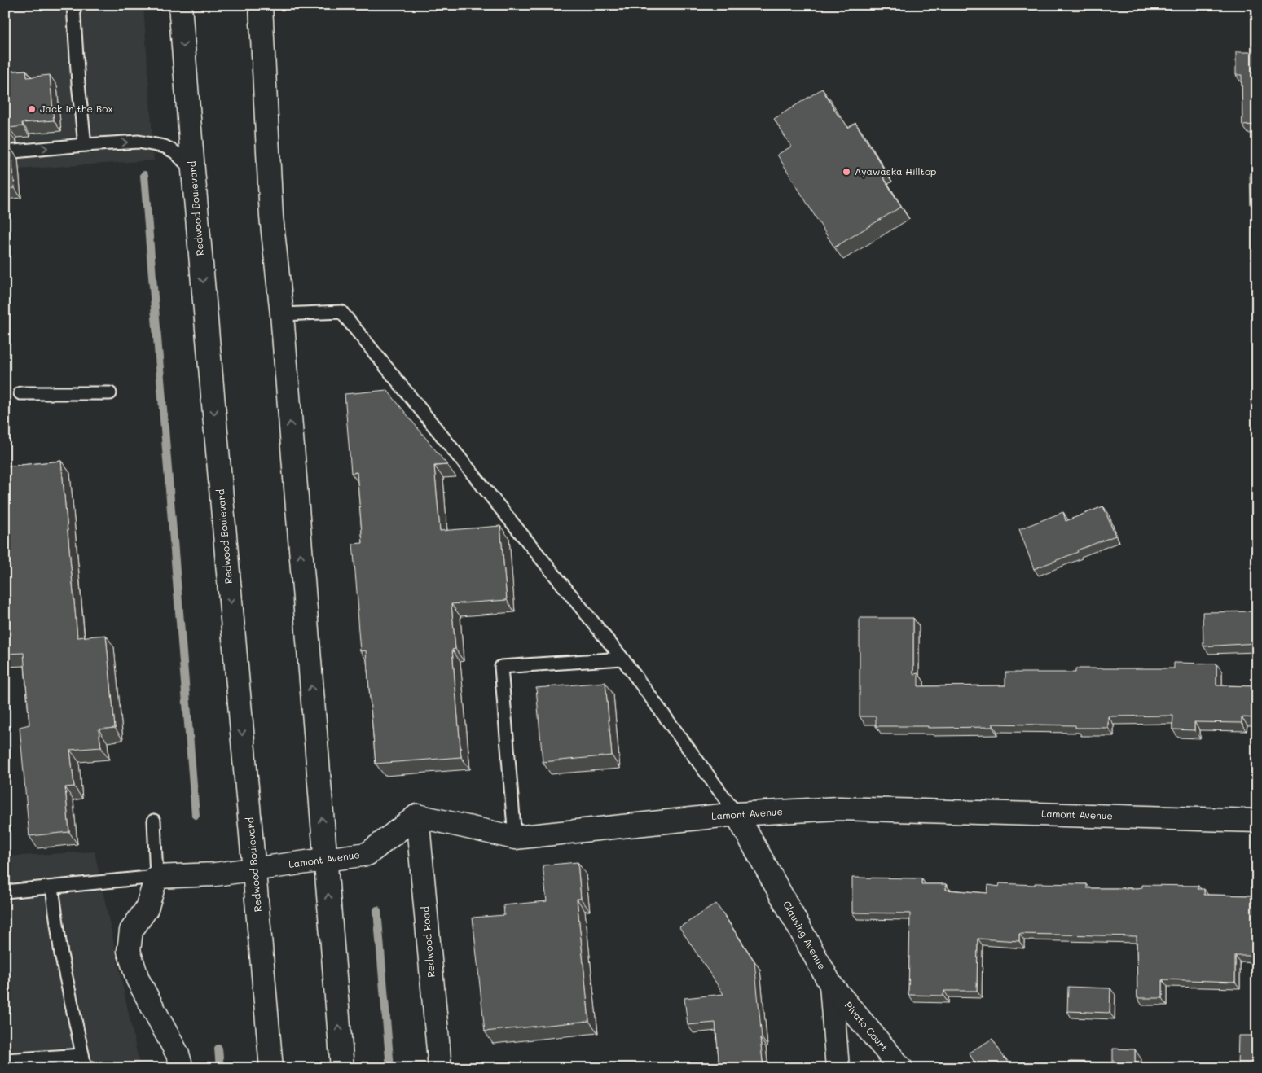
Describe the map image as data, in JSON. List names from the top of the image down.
{
  "streets": {
    "main road": [
      "Redwood Boulevard",
      "Lamont Avenue",
      "Clausing Avenue",
      "Redwood Road",
      "Pivato Court"
    ]
  },
  "crossings": [
    ["Redwood Boulevard", "Lamont Avenue"],
    ["Lamont Avenue", "Clausing Avenue"],
    ["Lamont Avenue", "Redwood Road"],
    ["Clausing Avenue", "Pivato Court"]
  ],
  "places": ["Jack in the Box", "Ayawaska Hilltop"]
}
